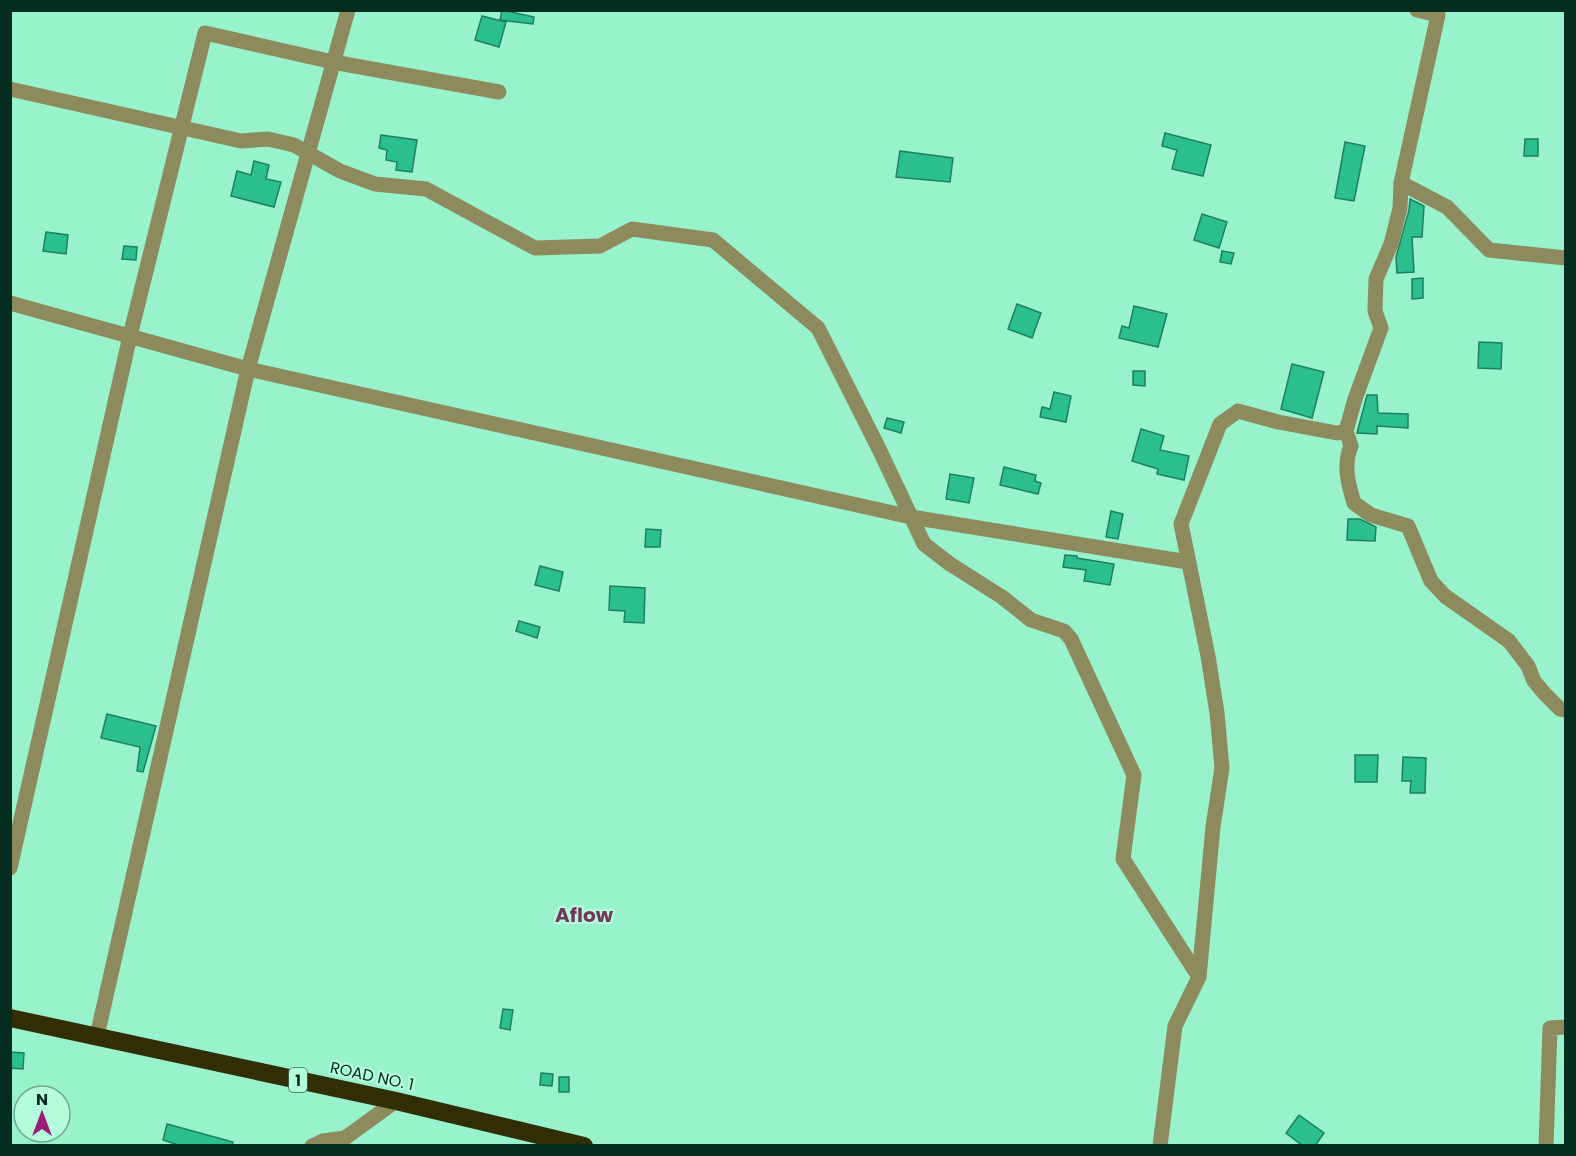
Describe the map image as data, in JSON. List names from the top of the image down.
{
  "streets": {
    "highway": ["ROAD NO. 1", "1"]
  },
  "districts": ["Aflow"],
  "north": "top"
}
